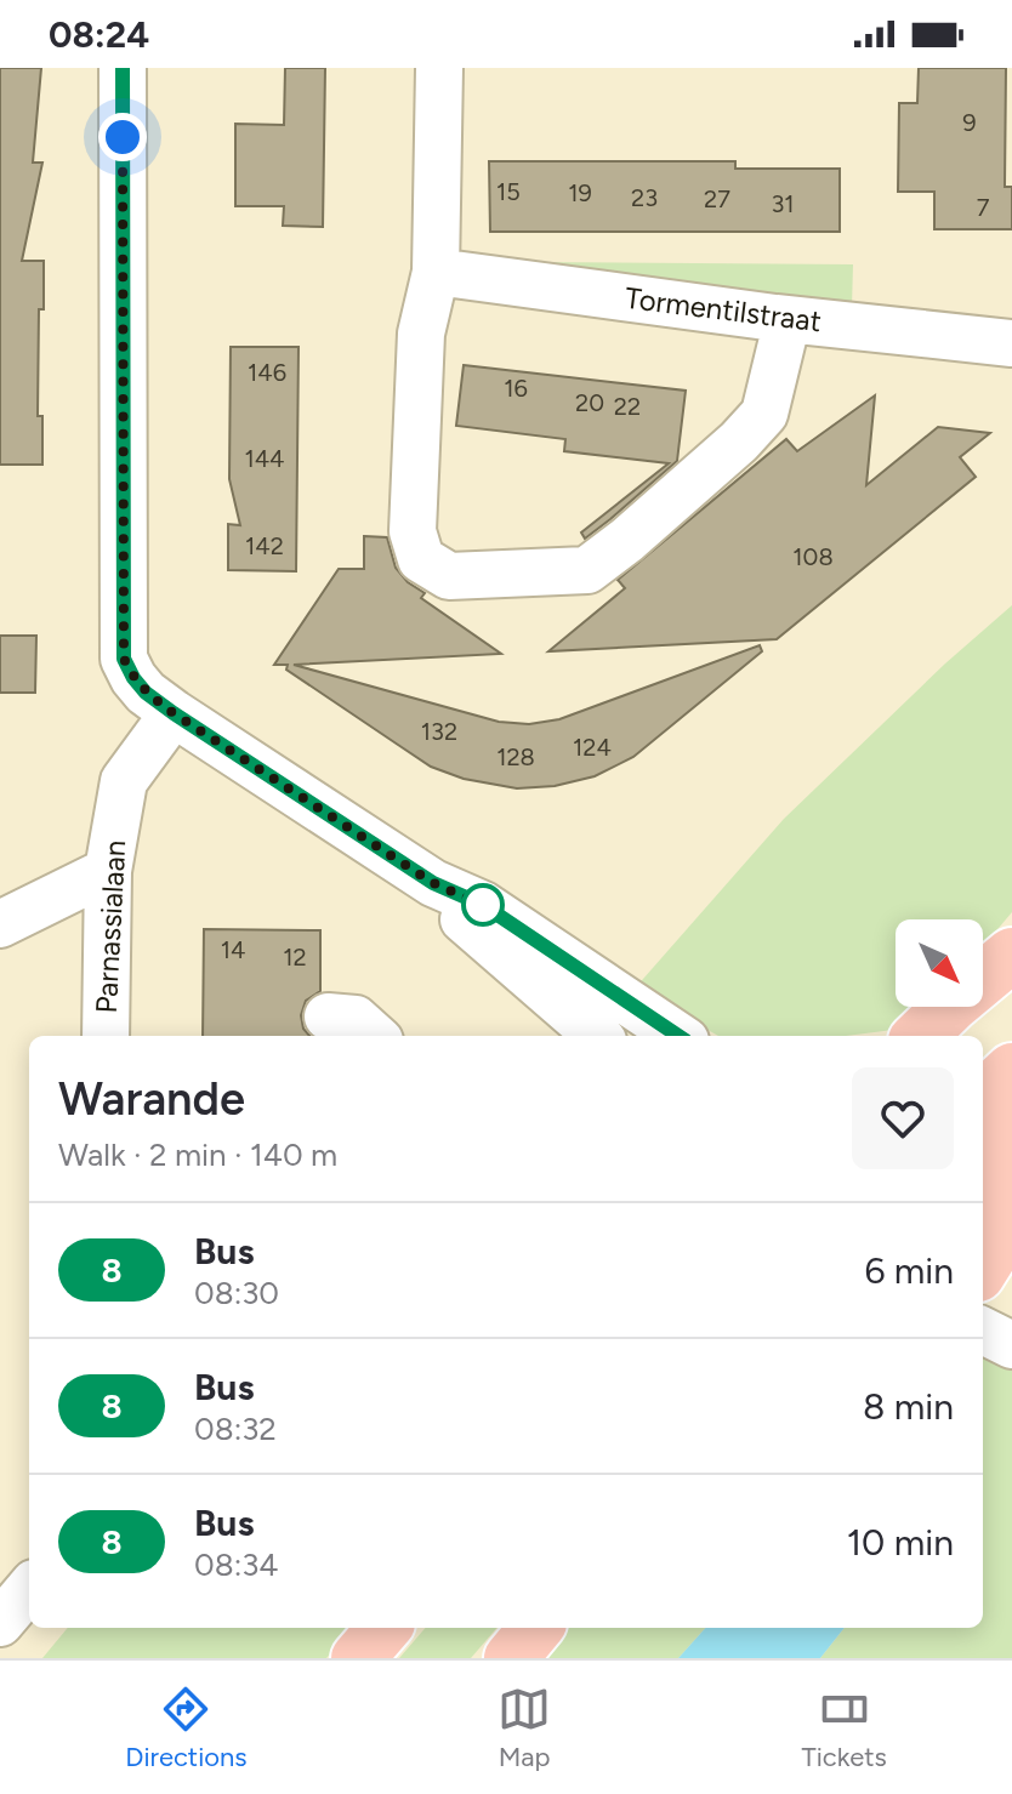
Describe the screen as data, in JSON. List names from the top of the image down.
{
  "streets": {
    "street": ["Tormentilstraat", "Parnassialaan"]
  },
  "lines": ["bus line 8"],
  "house_numbers": [
    "9",
    "15",
    "19",
    "23",
    "27",
    "31",
    "7",
    "146",
    "16",
    "20",
    "22",
    "144",
    "142",
    "108",
    "132",
    "124",
    "128",
    "14",
    "12"
  ],
  "north": "bottom right",
  "page": {
    "status": "08:24",
    "heading": ["Warande", "Walk · 2 min · 140 m"],
    "list": [
      {
        "mark": "8",
        "name": "Bus",
        "note": "08:30",
        "value": "6 min"
      },
      {
        "mark": "8",
        "name": "Bus",
        "note": "08:32",
        "value": "8 min"
      },
      {
        "mark": "8",
        "name": "Bus",
        "note": "08:34",
        "value": "10 min"
      }
    ],
    "tabs": ["Directions", "Map", "Tickets"]
  }
}
